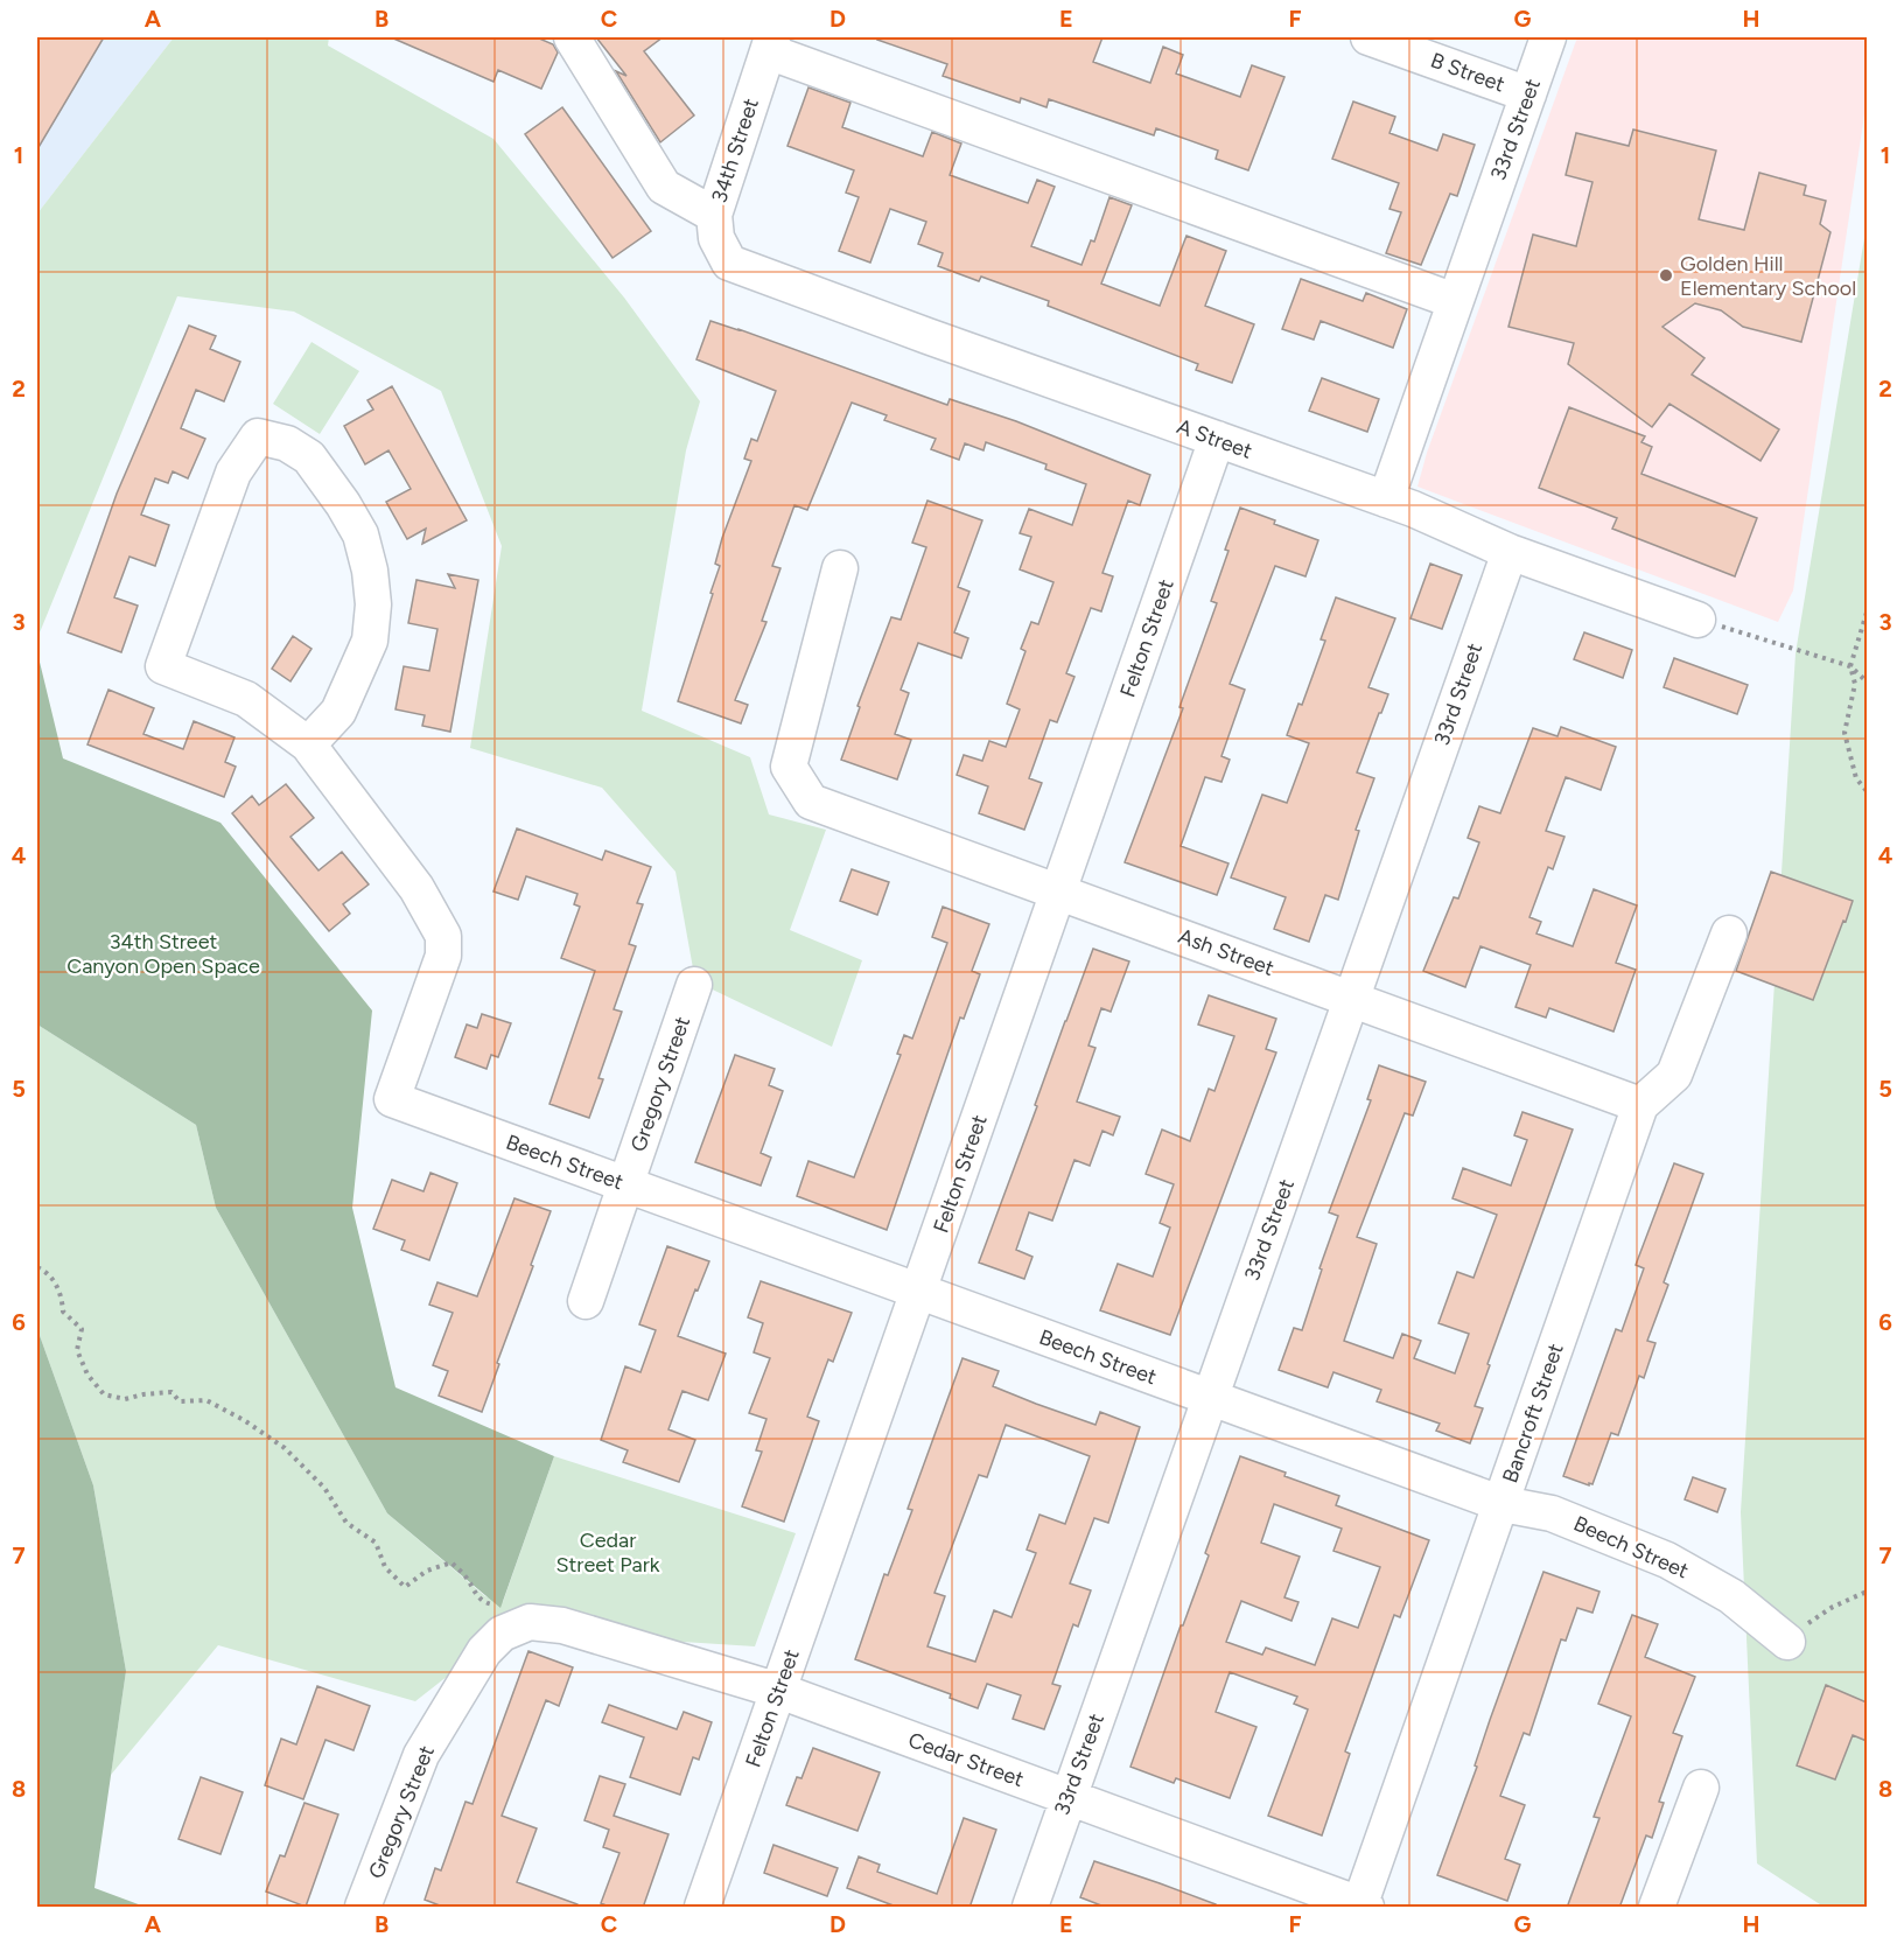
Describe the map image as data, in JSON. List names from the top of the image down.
{
  "streets": {
    "street": [
      "B Street",
      "33rd Street",
      "34th Street",
      "A Street",
      "Felton Street",
      "Ash Street",
      "Gregory Street",
      "Beech Street",
      "Bancroft Street",
      "Cedar Street"
    ]
  },
  "crossings": [
    ["B Street", "33rd Street"],
    ["33rd Street", "A Street"],
    ["33rd Street", "Ash Street"],
    ["33rd Street", "Beech Street"],
    ["33rd Street", "Cedar Street"],
    ["34th Street", "A Street"],
    ["A Street", "Felton Street"],
    ["Felton Street", "Ash Street"],
    ["Felton Street", "Beech Street"],
    ["Felton Street", "Cedar Street"],
    ["Ash Street", "Bancroft Street"],
    ["Gregory Street", "Beech Street"],
    ["Gregory Street", "Cedar Street"],
    ["Beech Street", "Bancroft Street"],
    ["Bancroft Street", "Cedar Street"]
  ],
  "parks": ["34th Street Canyon Open Space", "Cedar Street Park"],
  "places": ["Golden Hill Elementary School"],
  "grid": {
    "columns": [
      "A",
      "B",
      "C",
      "D",
      "E",
      "F",
      "G",
      "H"
    ],
    "rows": [
      "1",
      "2",
      "3",
      "4",
      "5",
      "6",
      "7",
      "8"
    ]
  }
}
